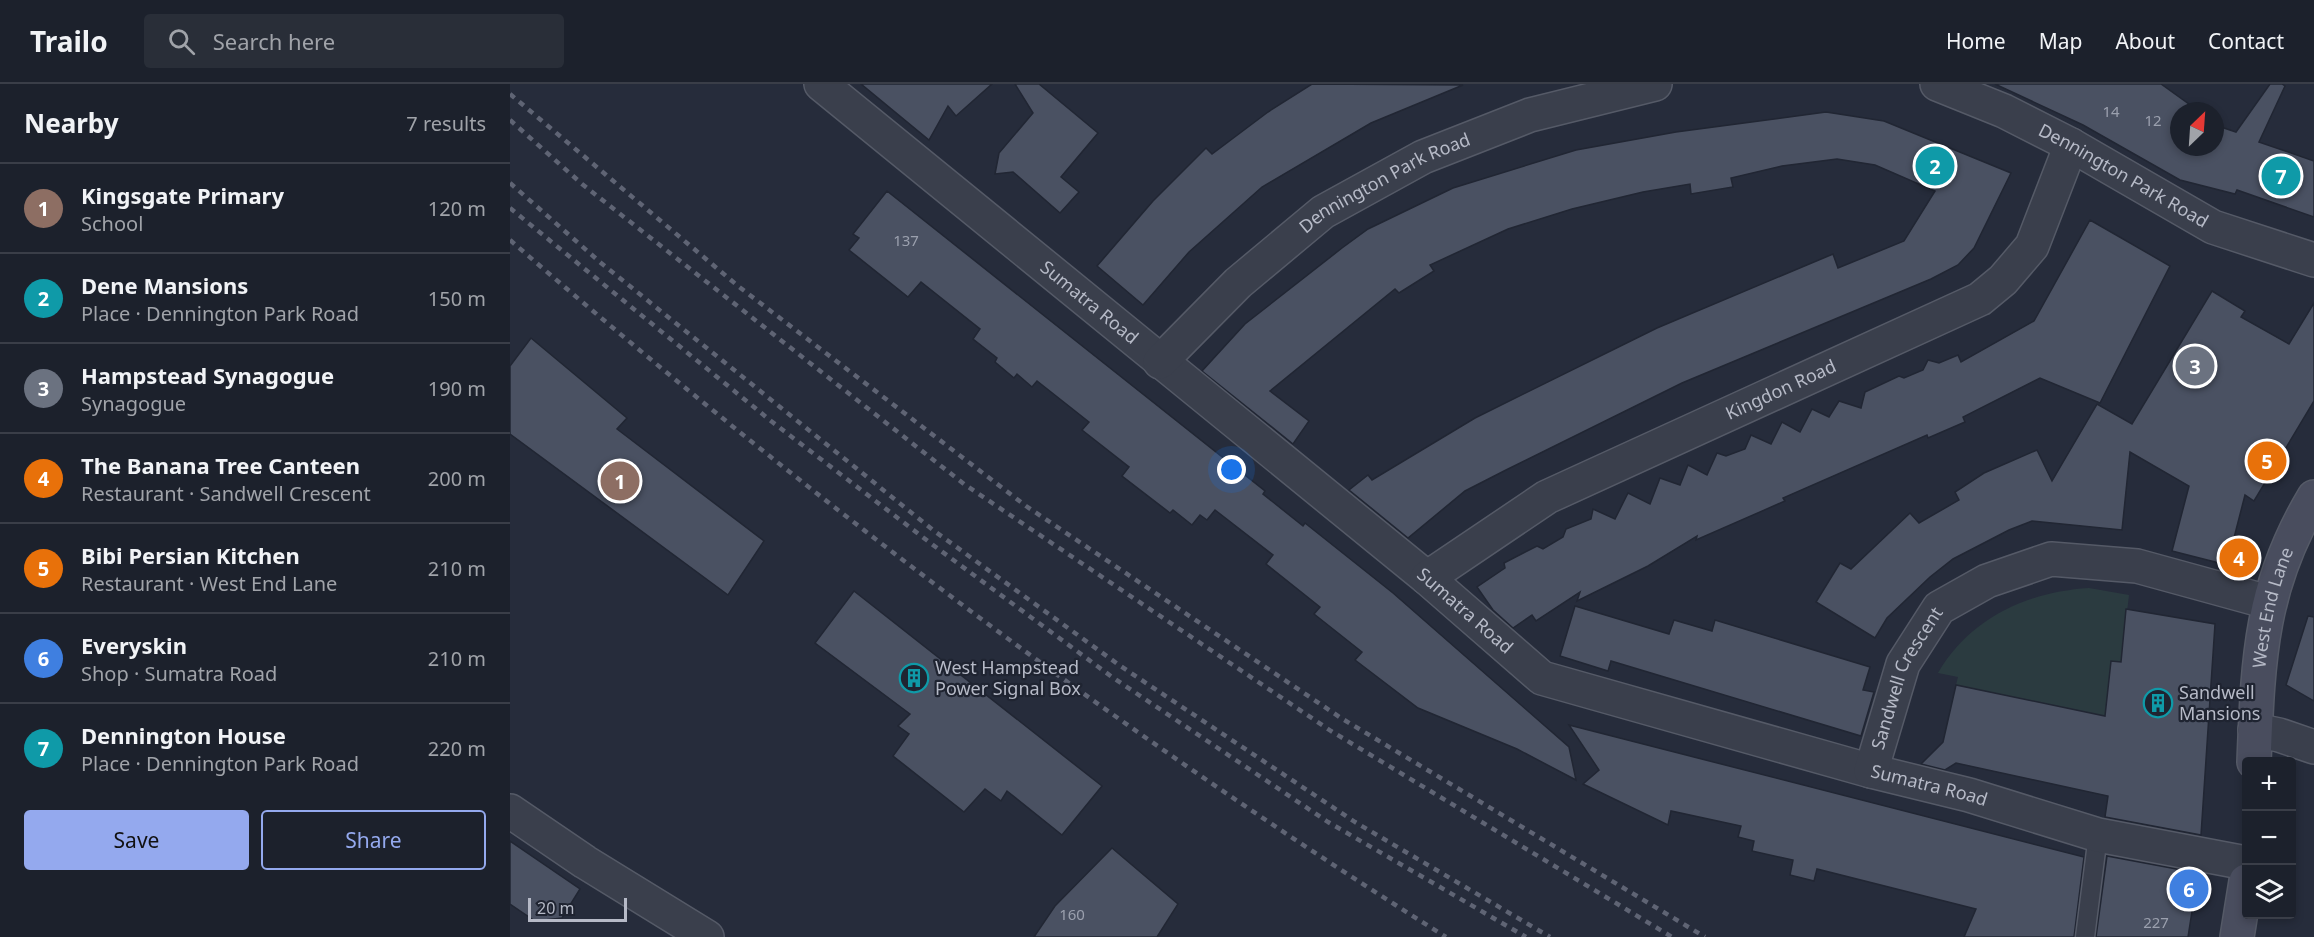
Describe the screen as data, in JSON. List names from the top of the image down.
{
  "streets": {
    "main road": ["West End Lane"],
    "street": [
      "Dennington Park Road",
      "Sumatra Road",
      "Kingdon Road",
      "Sandwell Crescent"
    ]
  },
  "crossings": [
    ["Dennington Park Road", "Sumatra Road"],
    ["Dennington Park Road", "Kingdon Road"],
    ["Sumatra Road", "Kingdon Road"],
    ["Sumatra Road", "Sandwell Crescent"],
    ["West End Lane", "Sandwell Crescent"]
  ],
  "places": {
    "building": ["West Hampstead Power Signal Box", "Sandwell Mansions"]
  },
  "house_numbers": [
    "14",
    "12",
    "137",
    "160",
    "227"
  ],
  "scale_bar": "20 m",
  "north": "top right",
  "page": {
    "header": "Trailo",
    "search": "Search here",
    "nav": [
      "Home",
      "Map",
      "About",
      "Contact"
    ],
    "heading": ["Nearby", "7 results"],
    "pins": [
      "2",
      "7",
      "3",
      "5",
      "1",
      "4",
      "6"
    ],
    "list": [
      {
        "mark": "1",
        "name": "Kingsgate Primary",
        "note": "School",
        "value": "120 m"
      },
      {
        "mark": "2",
        "name": "Dene Mansions",
        "note": "Place · Dennington Park Road",
        "value": "150 m"
      },
      {
        "mark": "3",
        "name": "Hampstead Synagogue",
        "note": "Synagogue",
        "value": "190 m"
      },
      {
        "mark": "4",
        "name": "The Banana Tree Canteen",
        "note": "Restaurant · Sandwell Crescent",
        "value": "200 m"
      },
      {
        "mark": "5",
        "name": "Bibi Persian Kitchen",
        "note": "Restaurant · West End Lane",
        "value": "210 m"
      },
      {
        "mark": "6",
        "name": "Everyskin",
        "note": "Shop · Sumatra Road",
        "value": "210 m"
      },
      {
        "mark": "7",
        "name": "Dennington House",
        "note": "Place · Dennington Park Road",
        "value": "220 m"
      }
    ],
    "map_buttons": ["+", "−"],
    "buttons": ["Save", "Share"],
    "scale": "20 m"
  }
}
